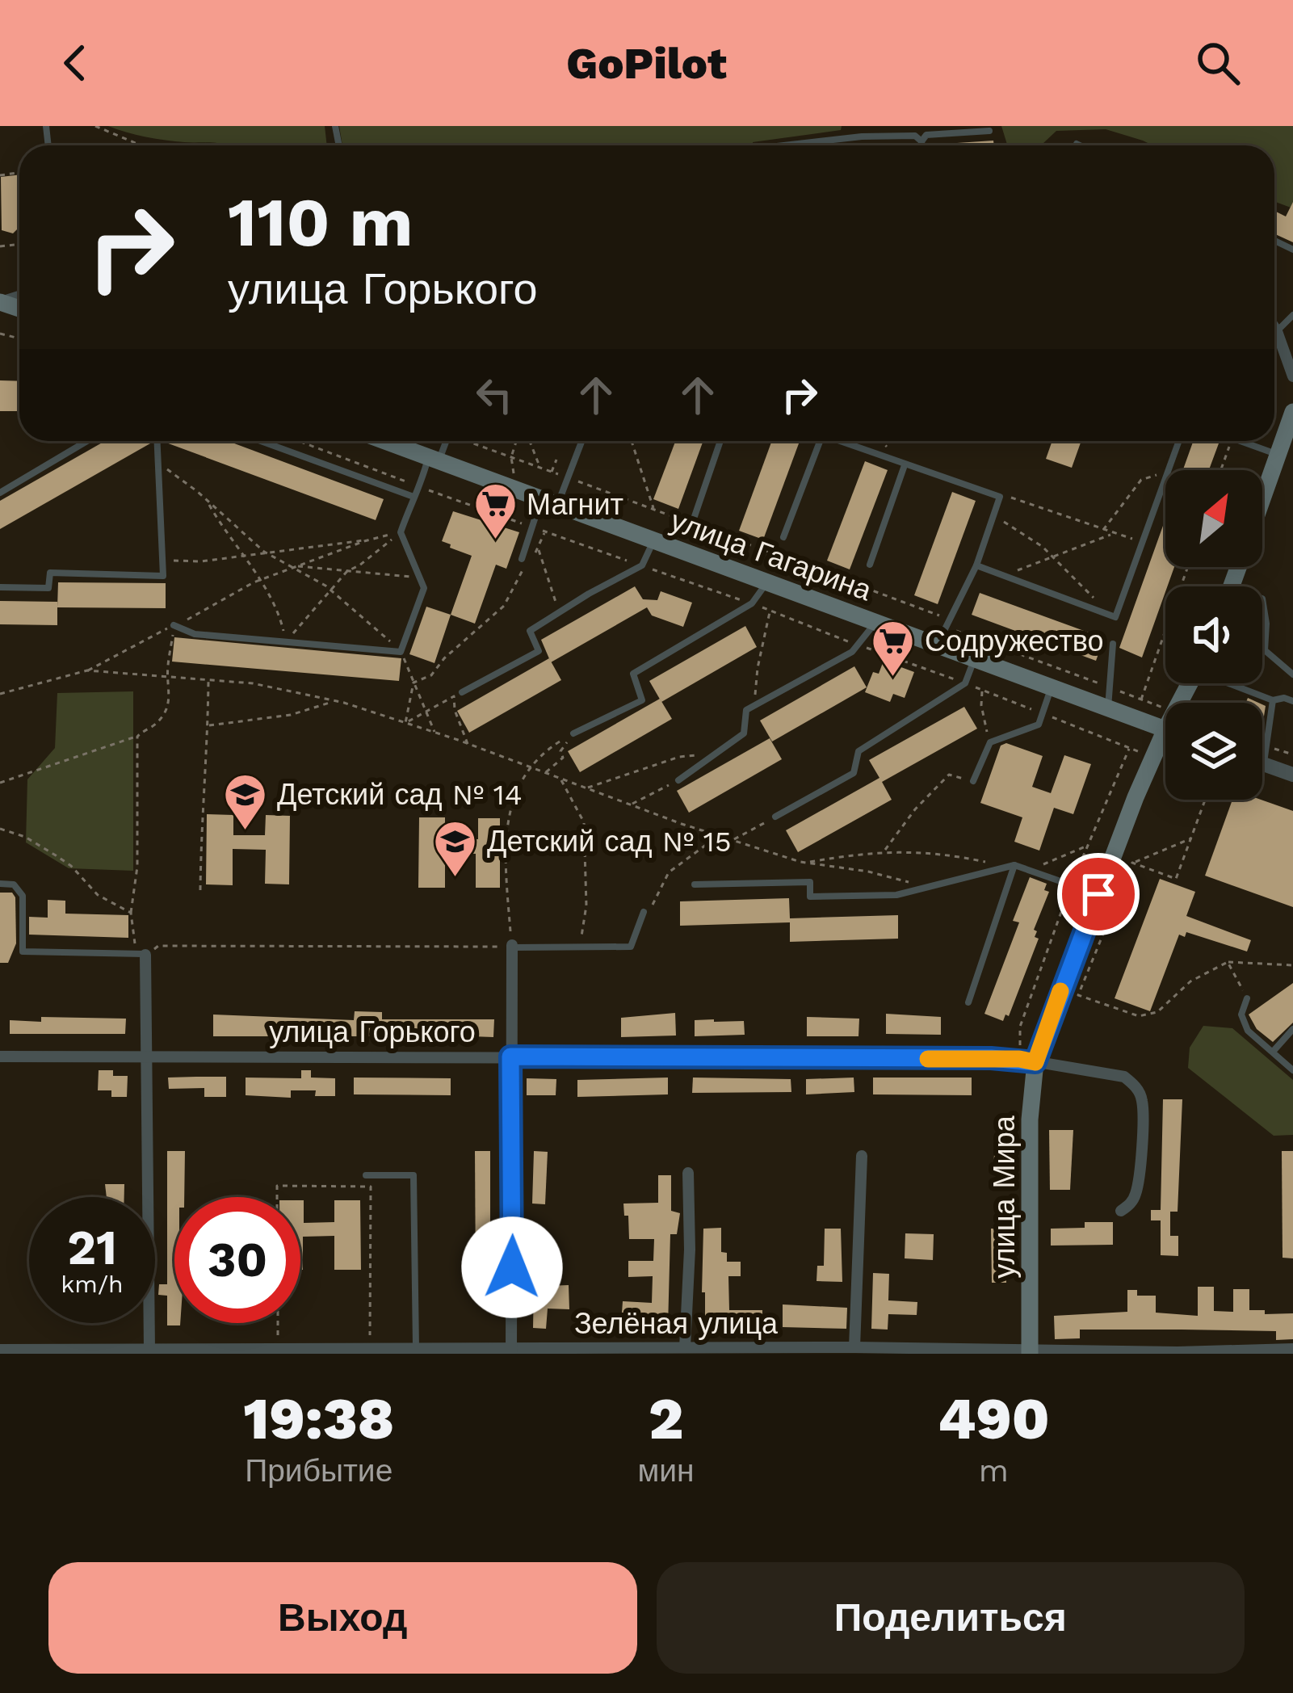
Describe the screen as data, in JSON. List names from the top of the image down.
{
  "streets": {
    "main road": ["улица Гагарина", "улица Мира"],
    "street": ["улица Горького", "Зелёная улица"]
  },
  "crossings": [
    ["улица Горького", "улица Мира"],
    ["улица Мира", "Зелёная улица"]
  ],
  "places": {
    "supermarket": ["Магнит", "Содружество"],
    "school or university": ["Детский сад № 14", "Детский сад № 15"]
  },
  "north": "top right",
  "page": {
    "header": "GoPilot",
    "turn": ["110 m", "улица Горького"],
    "speed": "21 km/h",
    "limit": "30",
    "eta": [
      "19:38",
      "Прибытие",
      "2",
      "мин",
      "490",
      "m"
    ],
    "buttons": ["Выход", "Поделиться"]
  }
}
